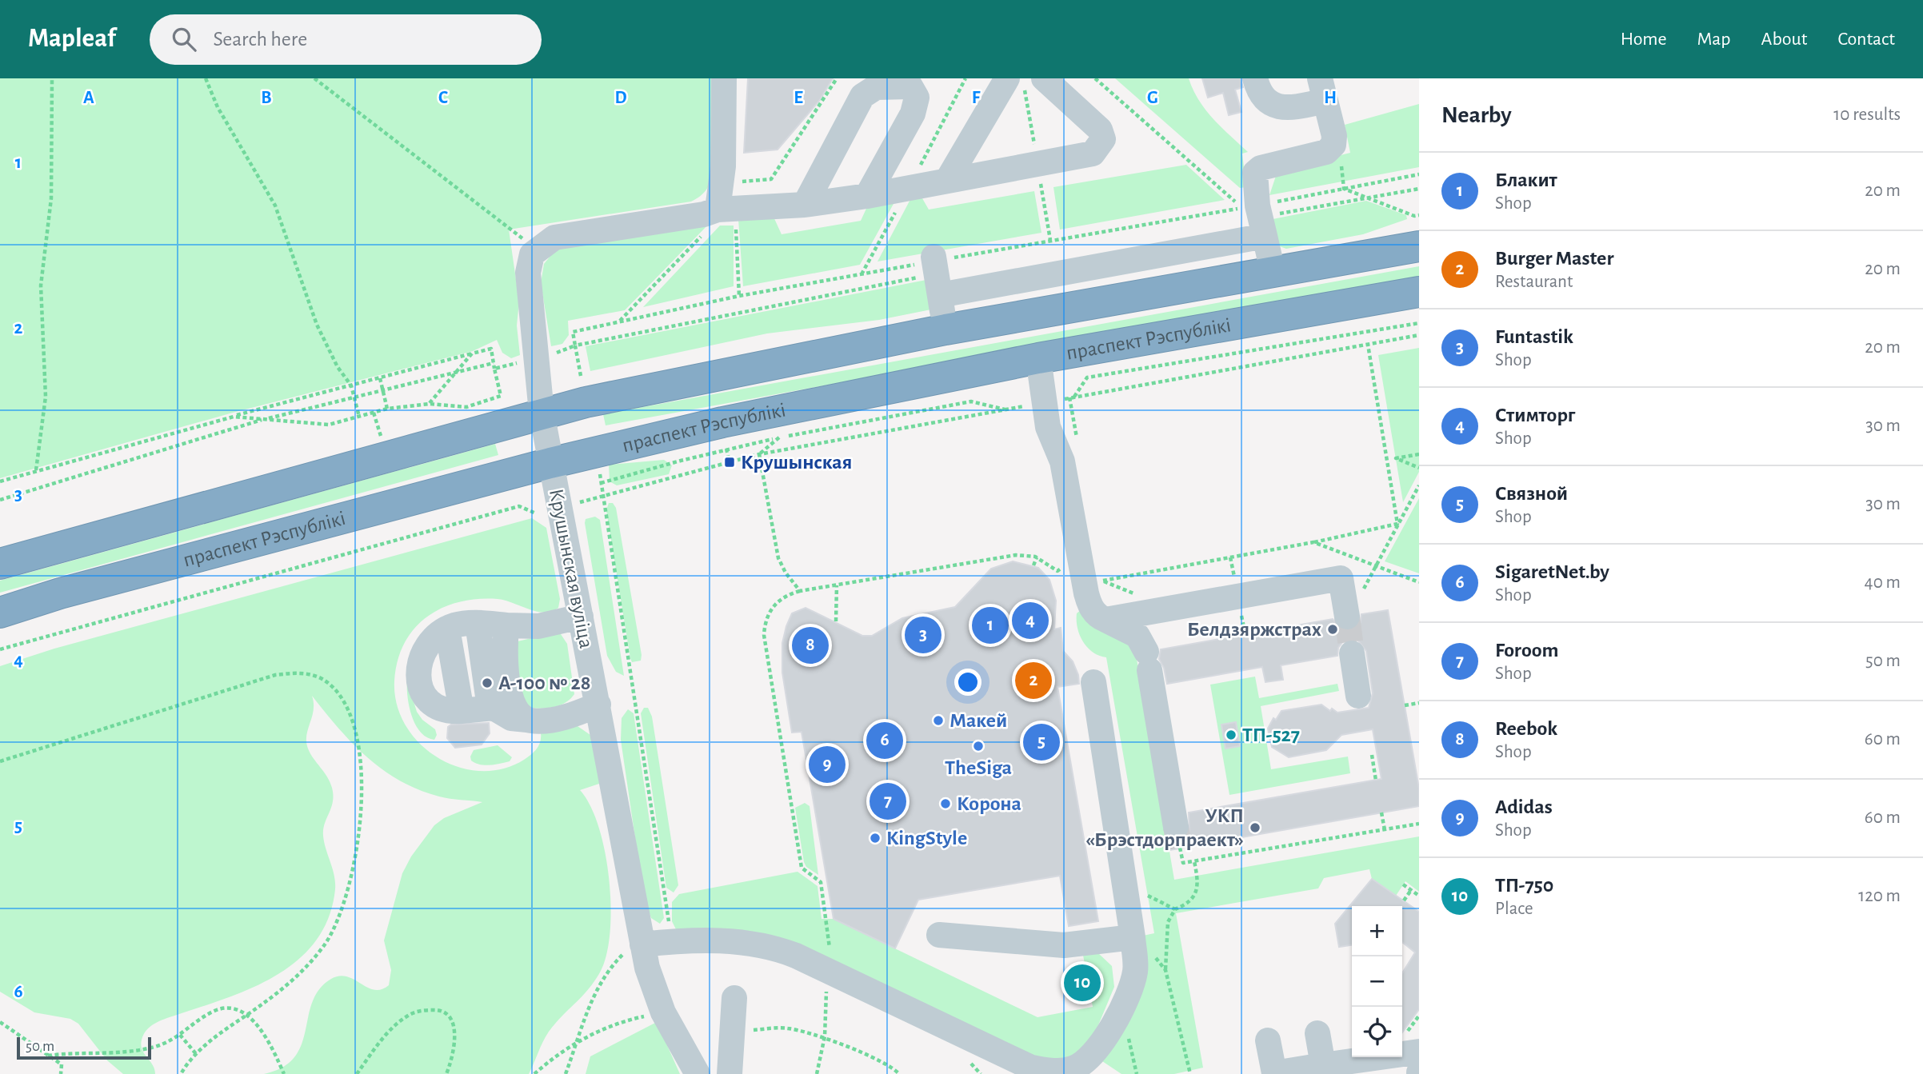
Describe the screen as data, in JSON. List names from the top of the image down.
{
  "streets": {
    "highway": ["праспект Рэспублікі"],
    "street": ["Крушынская вуліца"]
  },
  "crossings": [
    ["праспект Рэспублікі", "Крушынская вуліца"]
  ],
  "places": {
    "transit": ["Крушынская"],
    "other": [
      "Белдзяржстрах",
      "А-100 № 28",
      "Макей",
      "ТП-527",
      "TheSiga",
      "Корона",
      "УКП «Брэстдорпраект»",
      "KingStyle"
    ]
  },
  "scale_bar": "50 m",
  "page": {
    "header": "Mapleaf",
    "search": "Search here",
    "nav": [
      "Home",
      "Map",
      "About",
      "Contact"
    ],
    "heading": ["Nearby", "10 results"],
    "list": [
      {
        "mark": "1",
        "name": "Блакит",
        "note": "Shop",
        "value": "20 m"
      },
      {
        "mark": "2",
        "name": "Burger Master",
        "note": "Restaurant",
        "value": "20 m"
      },
      {
        "mark": "3",
        "name": "Funtastik",
        "note": "Shop",
        "value": "20 m"
      },
      {
        "mark": "4",
        "name": "Стимторг",
        "note": "Shop",
        "value": "30 m"
      },
      {
        "mark": "5",
        "name": "Связной",
        "note": "Shop",
        "value": "30 m"
      },
      {
        "mark": "6",
        "name": "SigaretNet.by",
        "note": "Shop",
        "value": "40 m"
      },
      {
        "mark": "7",
        "name": "Foroom",
        "note": "Shop",
        "value": "50 m"
      },
      {
        "mark": "8",
        "name": "Reebok",
        "note": "Shop",
        "value": "60 m"
      },
      {
        "mark": "9",
        "name": "Adidas",
        "note": "Shop",
        "value": "60 m"
      },
      {
        "mark": "10",
        "name": "ТП-750",
        "note": "Place",
        "value": "120 m"
      }
    ],
    "pins": [
      "4",
      "1",
      "3",
      "8",
      "2",
      "6",
      "5",
      "9",
      "7",
      "10"
    ],
    "map_buttons": ["+", "−"],
    "scale": "50 m"
  },
  "grid": {
    "columns": [
      "A",
      "B",
      "C",
      "D",
      "E",
      "F",
      "G",
      "H"
    ],
    "rows": [
      "1",
      "2",
      "3",
      "4",
      "5",
      "6"
    ]
  }
}
